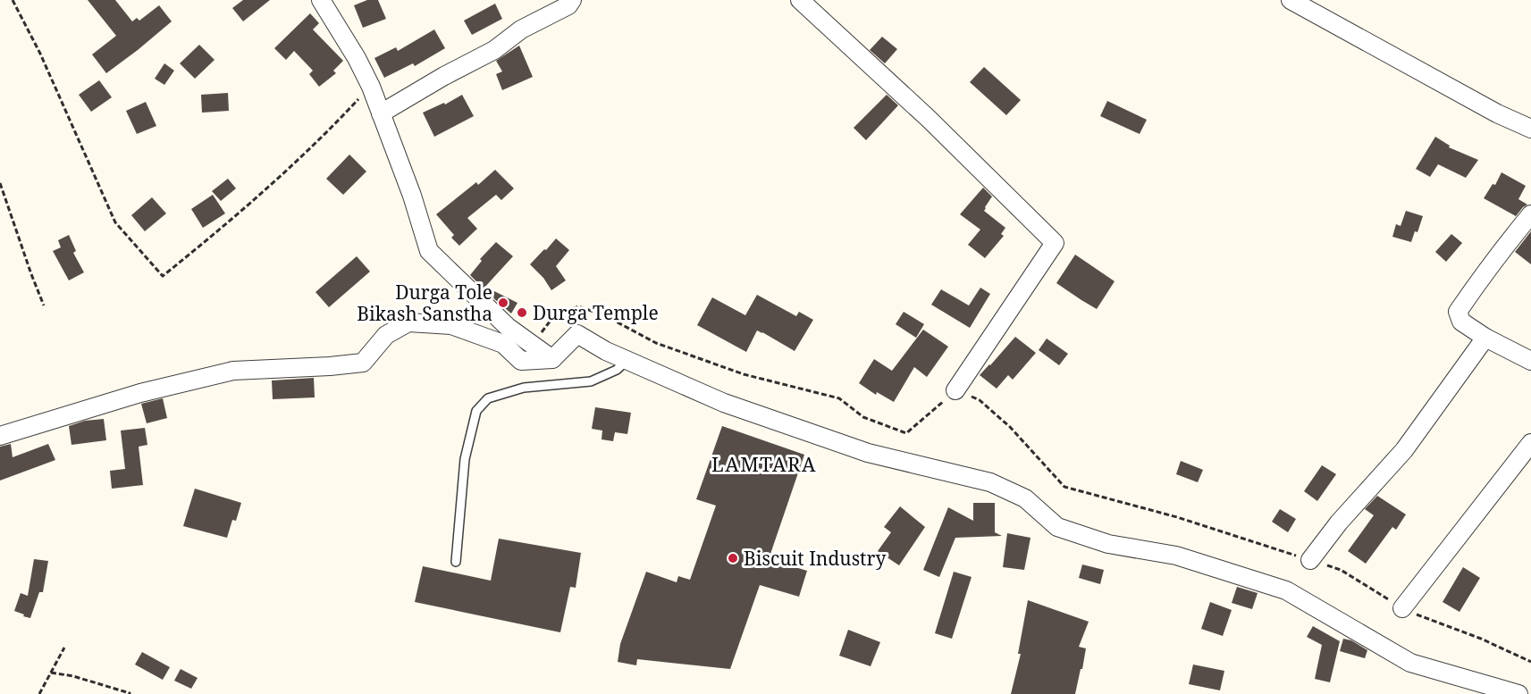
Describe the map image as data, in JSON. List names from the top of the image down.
{
  "districts": ["LAMTARA"],
  "places": ["Durga Tole Bikash Sanstha", "Durga Temple", "Biscuit Industry"]
}
